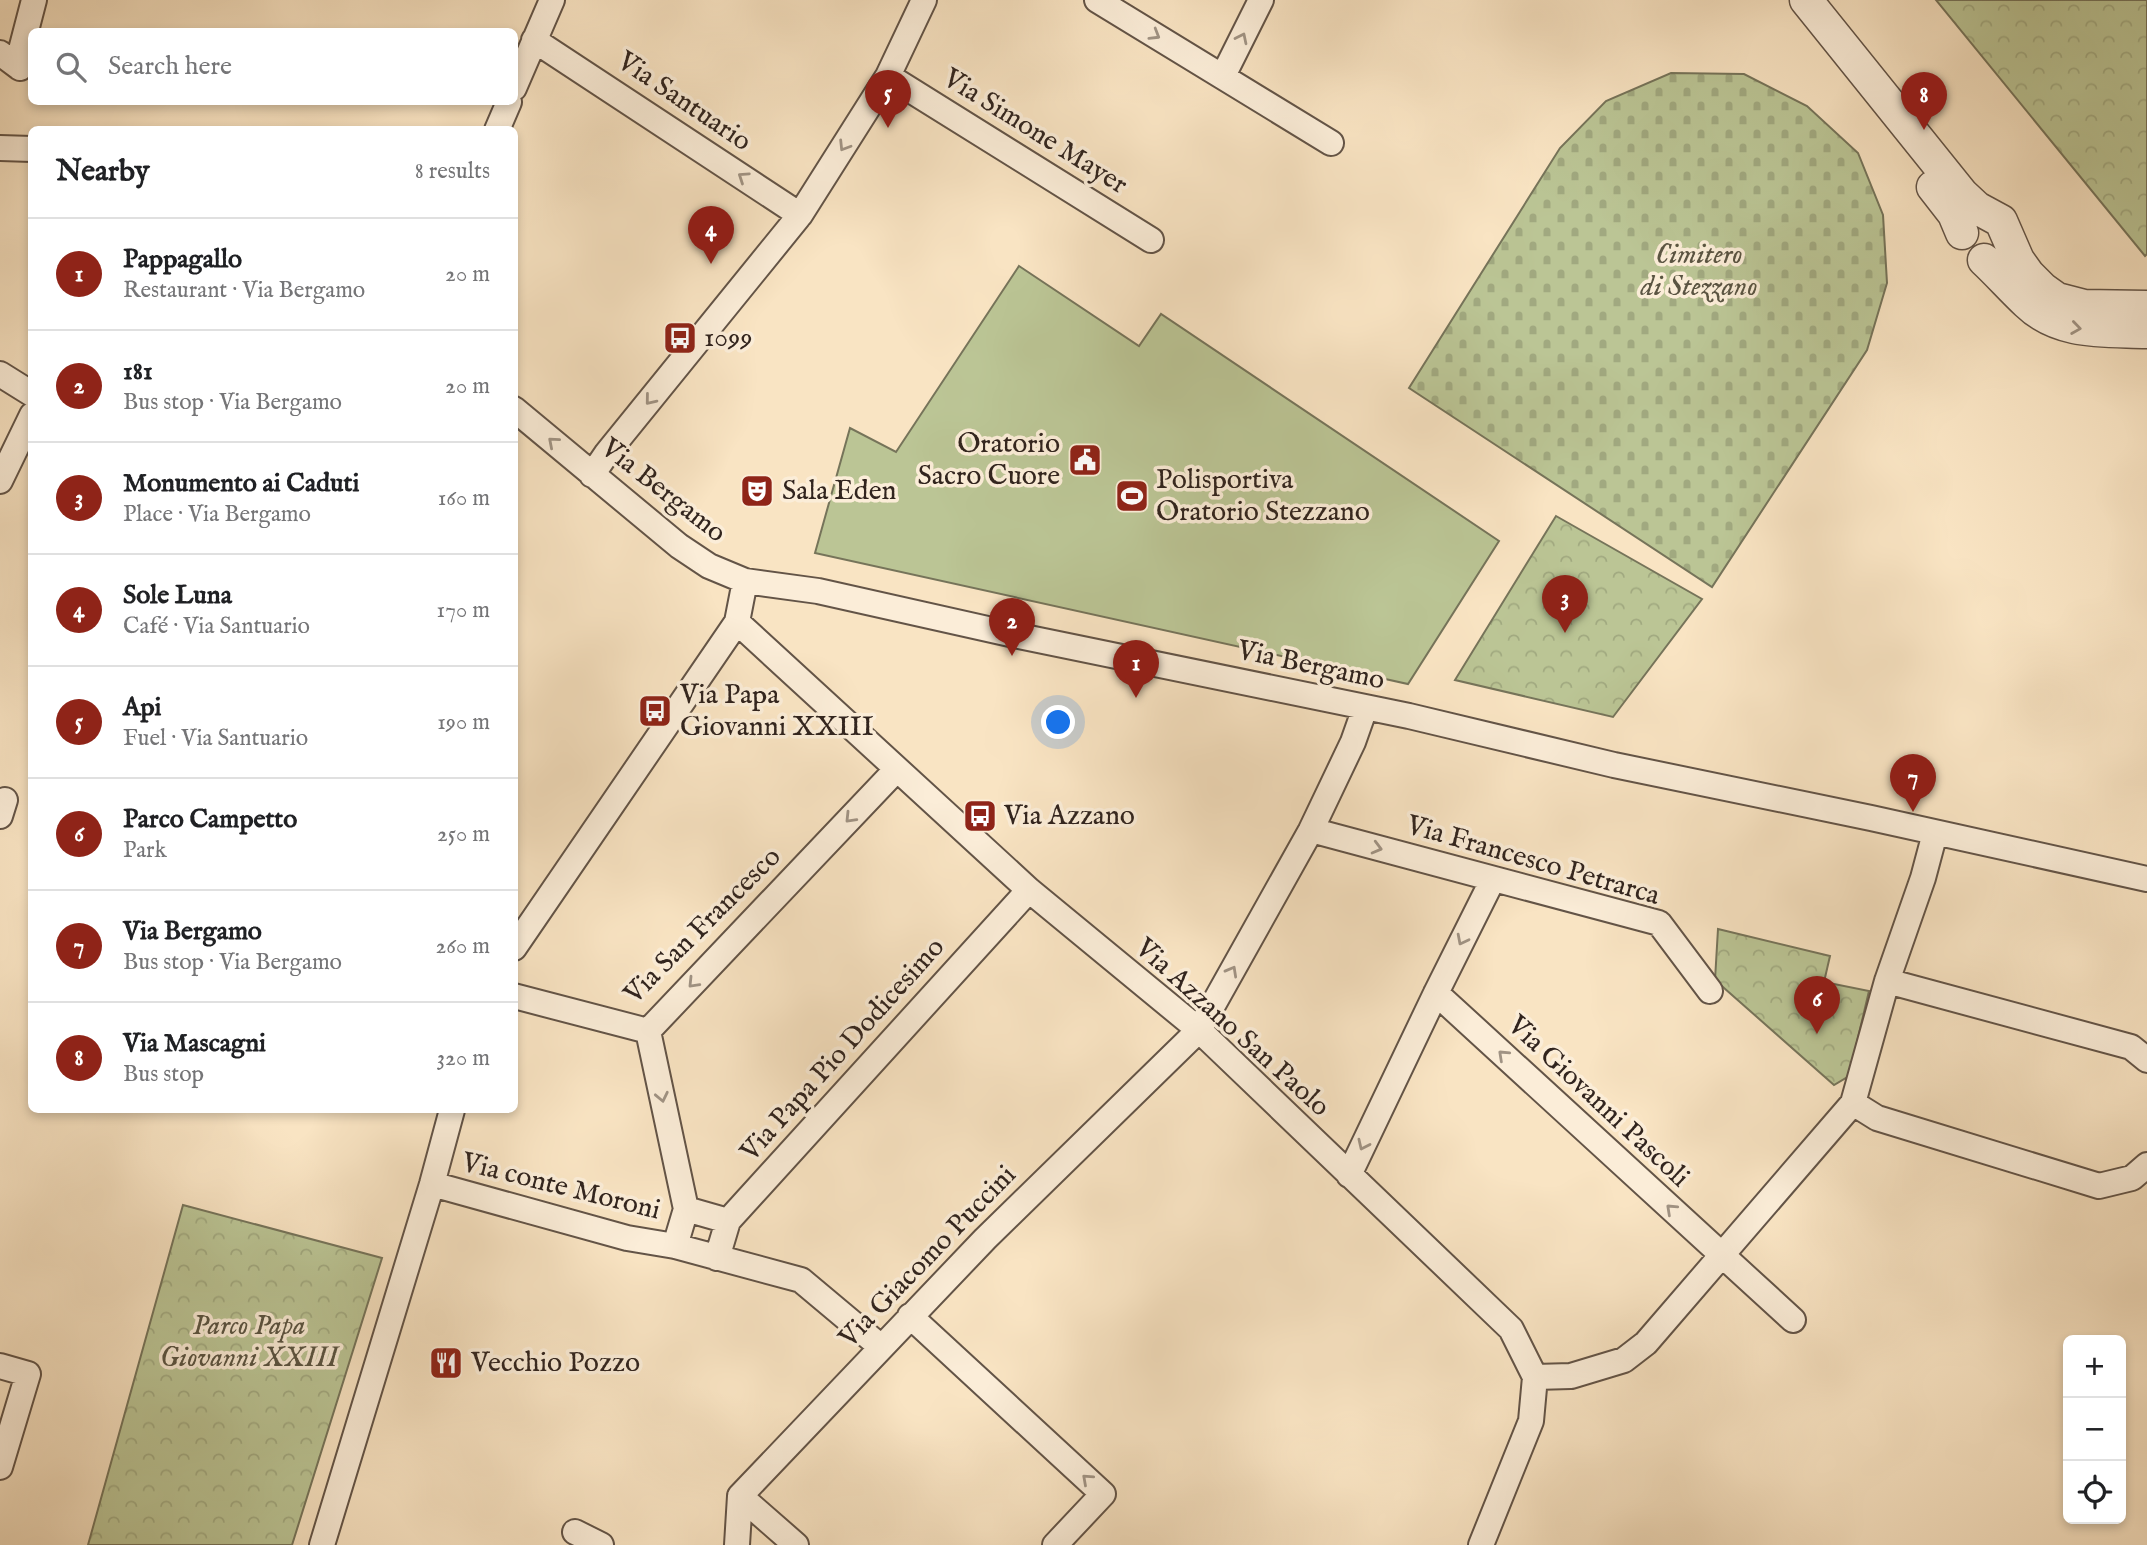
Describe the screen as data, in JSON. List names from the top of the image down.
{
  "streets": {
    "street": [
      "Via Santuario",
      "Via Simone Mayer",
      "Via Bergamo",
      "Via Francesco Petrarca",
      "Via San Francesco",
      "Via Azzano San Paolo",
      "Via Papa Pio Dodicesimo",
      "Via Giovanni Pascoli",
      "Via conte Moroni",
      "Via Giacomo Puccini"
    ]
  },
  "crossings": [
    ["Via Bergamo", "Via Giacomo Puccini"],
    ["Via Francesco Petrarca", "Via Giacomo Puccini"],
    ["Via San Francesco", "Via Azzano San Paolo"],
    ["Via San Francesco", "Via conte Moroni"],
    ["Via Azzano San Paolo", "Via Papa Pio Dodicesimo"],
    ["Via Azzano San Paolo", "Via Giacomo Puccini"],
    ["Via Papa Pio Dodicesimo", "Via conte Moroni"],
    ["Via conte Moroni", "Via Giacomo Puccini"]
  ],
  "one_way": ["Via Santuario", "Via Francesco Petrarca", "Via Giovanni Pascoli"],
  "parks": ["Cimitero di Stezzano", "Parco Papa Giovanni XXIII"],
  "places": {
    "bus stop": ["1099", "Via Papa Giovanni XXIII", "Via Azzano"],
    "public building": ["Oratorio Sacro Cuore"],
    "theatre": ["Sala Eden"],
    "sports": ["Polisportiva Oratorio Stezzano"],
    "restaurant": ["Vecchio Pozzo"]
  },
  "page": {
    "search": "Search here",
    "pins": [
      "5",
      "8",
      "4",
      "3",
      "2",
      "1",
      "7",
      "6"
    ],
    "heading": ["Nearby", "8 results"],
    "list": [
      {
        "mark": "1",
        "name": "Pappagallo",
        "note": "Restaurant · Via Bergamo",
        "value": "20 m"
      },
      {
        "mark": "2",
        "name": "181",
        "note": "Bus stop · Via Bergamo",
        "value": "20 m"
      },
      {
        "mark": "3",
        "name": "Monumento ai Caduti",
        "note": "Place · Via Bergamo",
        "value": "160 m"
      },
      {
        "mark": "4",
        "name": "Sole Luna",
        "note": "Café · Via Santuario",
        "value": "170 m"
      },
      {
        "mark": "5",
        "name": "Api",
        "note": "Fuel · Via Santuario",
        "value": "190 m"
      },
      {
        "mark": "6",
        "name": "Parco Campetto",
        "note": "Park",
        "value": "250 m"
      },
      {
        "mark": "7",
        "name": "Via Bergamo",
        "note": "Bus stop · Via Bergamo",
        "value": "260 m"
      },
      {
        "mark": "8",
        "name": "Via Mascagni",
        "note": "Bus stop",
        "value": "320 m"
      }
    ],
    "map_buttons": ["+", "−"]
  }
}
